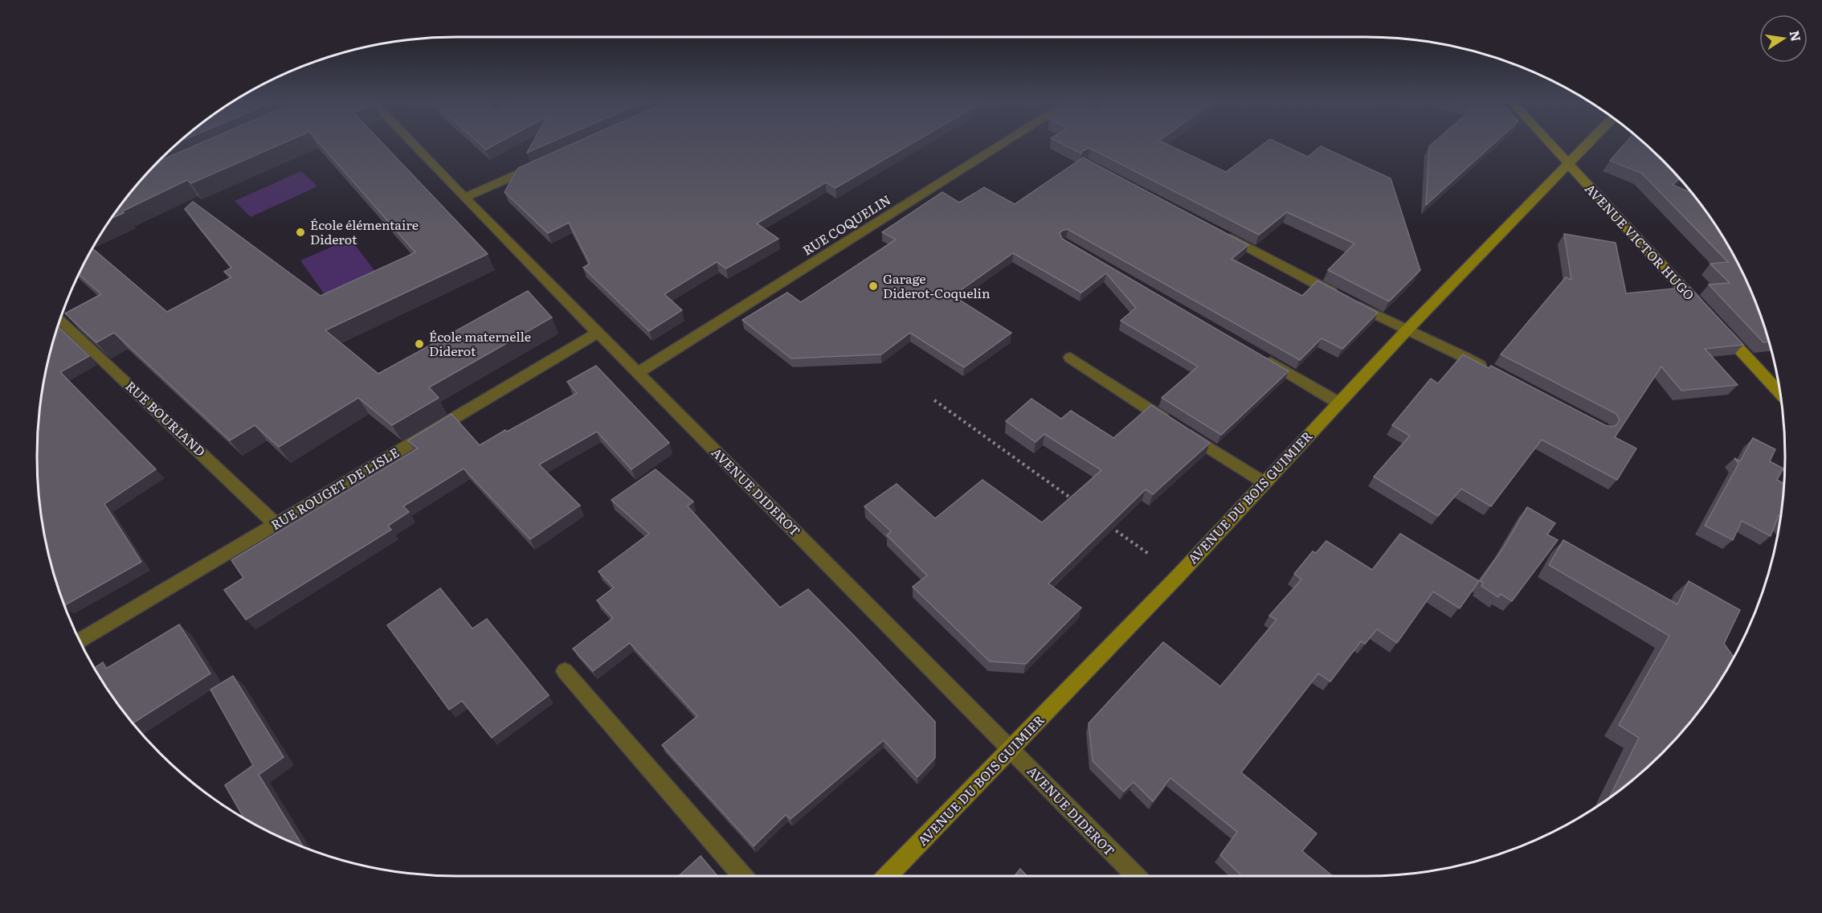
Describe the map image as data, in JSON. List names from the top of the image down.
{
  "streets": {
    "street": [
      "RUE COQUELIN",
      "AVENUE VICTOR HUGO",
      "RUE BOURIAND",
      "RUE ROUGET DE LISLE",
      "AVENUE DIDEROT",
      "AVENUE DU BOIS GUIMIER"
    ]
  },
  "crossings": [
    ["RUE COQUELIN", "AVENUE DIDEROT"],
    ["AVENUE VICTOR HUGO", "AVENUE DU BOIS GUIMIER"],
    ["RUE BOURIAND", "RUE ROUGET DE LISLE"],
    ["RUE ROUGET DE LISLE", "AVENUE DIDEROT"],
    ["AVENUE DIDEROT", "AVENUE DU BOIS GUIMIER"]
  ],
  "places": ["École élémentaire Diderot", "Garage Diderot-Coquelin", "École maternelle Diderot"],
  "north": "right"
}
